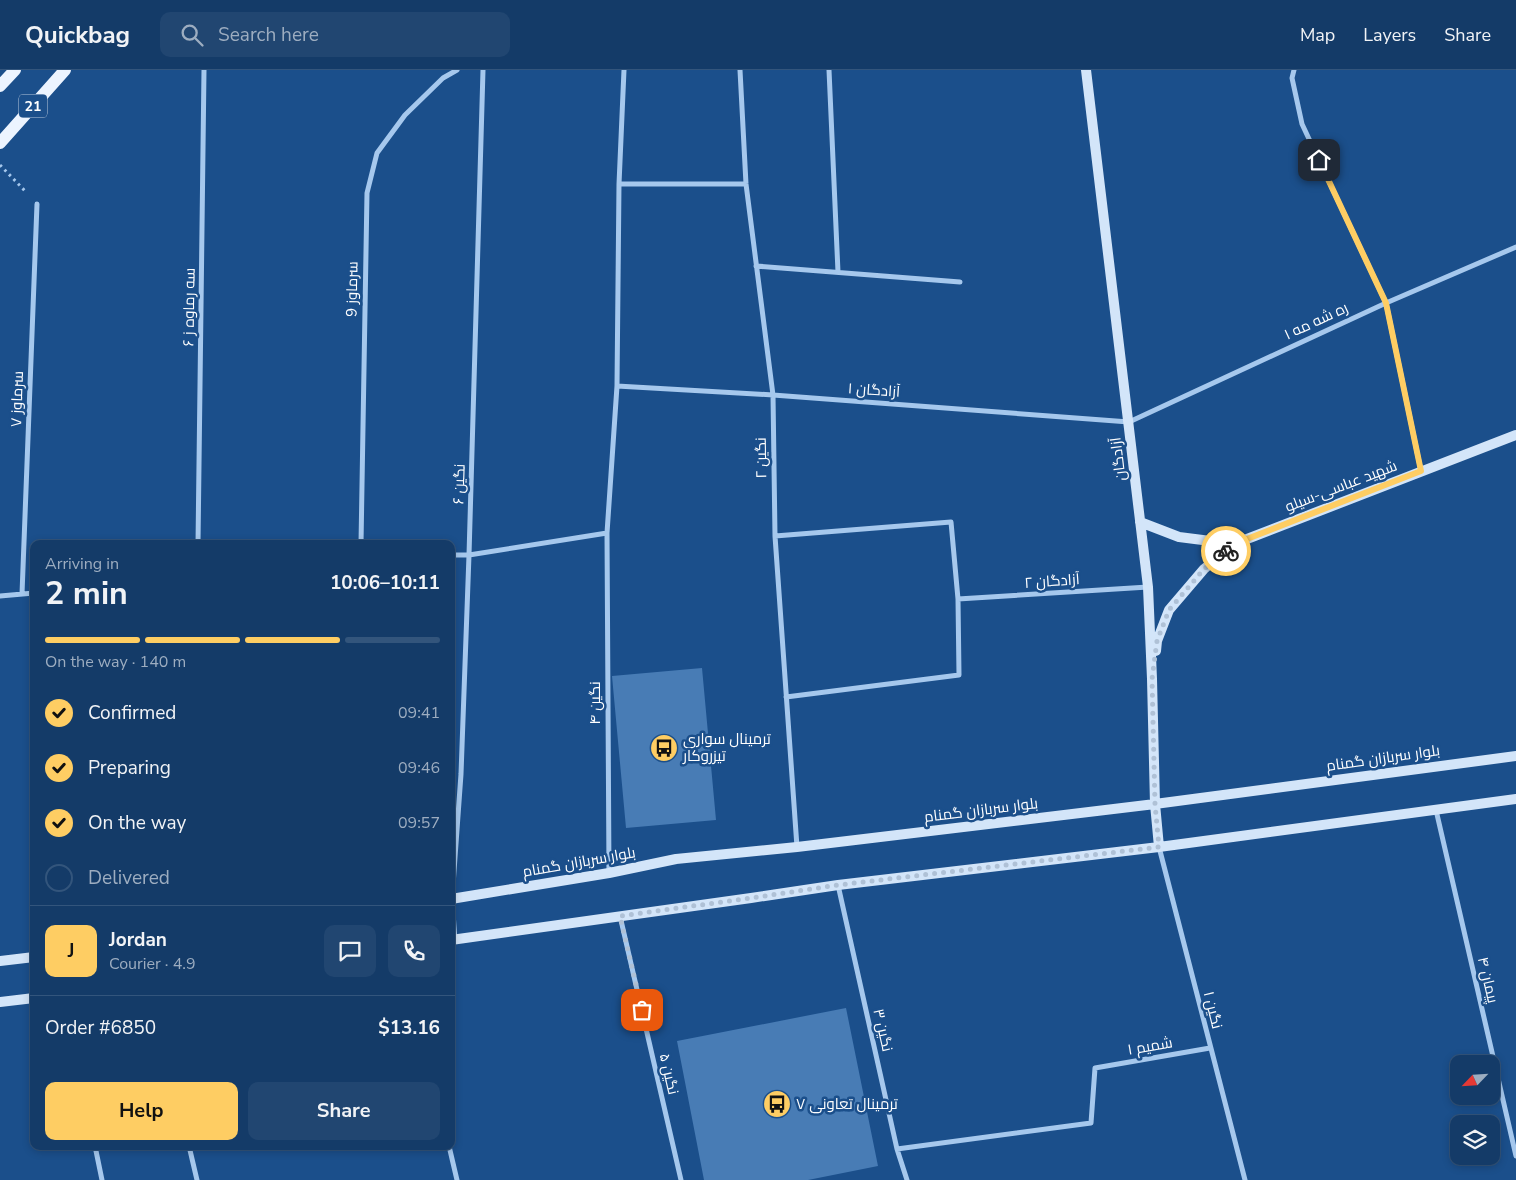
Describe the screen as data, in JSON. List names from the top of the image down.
{
  "streets": {
    "main road": [
      "21",
      "آزادگان",
      "شهید عباسی-سیلو",
      "بلوار سربازان گمنام"
    ],
    "street": [
      "سرماوز 9",
      "سه رماوه ز ۶",
      "ره شه مه ۱",
      "آزادگان ۱",
      "سرماوز ۷",
      "نگین ۲",
      "نگین ۶",
      "آزادگان ۲",
      "نگین ۴",
      "پیمان ۴",
      "نگین ۱",
      "نگین ۳",
      "شمیم ۱",
      "نگین ۵"
    ]
  },
  "crossings": [
    ["ره شه مه ۱", "آزادگان ۱"],
    ["ره شه مه ۱", "آزادگان"],
    ["آزادگان ۱", "نگین ۲"],
    ["آزادگان ۱", "آزادگان"],
    ["آزادگان ۱", "نگین ۴"],
    ["نگین ۲", "بلوار سربازان گمنام"],
    ["آزادگان", "آزادگان ۲"],
    ["آزادگان", "بلوار سربازان گمنام"],
    ["آزادگان", "نگین ۱"],
    ["نگین ۴", "بلوار سربازان گمنام"],
    ["نگین ۱", "شمیم ۱"],
    ["نگین ۳", "شمیم ۱"]
  ],
  "places": {
    "bus stop": ["ترمینال سواری تیزروکار", "ترمینال تعاونی ۷"]
  },
  "north": "bottom left",
  "page": {
    "header": "Quickbag",
    "search": "Search here",
    "nav": ["Map", "Layers", "Share"],
    "heading": ["2 min", "Arriving in", "10:06–10:11"],
    "panel": [
      "Jordan",
      "Courier · 4.9",
      "Order #6850",
      "$13.16"
    ],
    "bar": "On the way · 140 m",
    "list": [
      ["Confirmed", "09:41"],
      ["Preparing", "09:46"],
      ["On the way", "09:57"],
      "Delivered"
    ],
    "round": "J",
    "buttons": ["Help", "Share"]
  }
}
